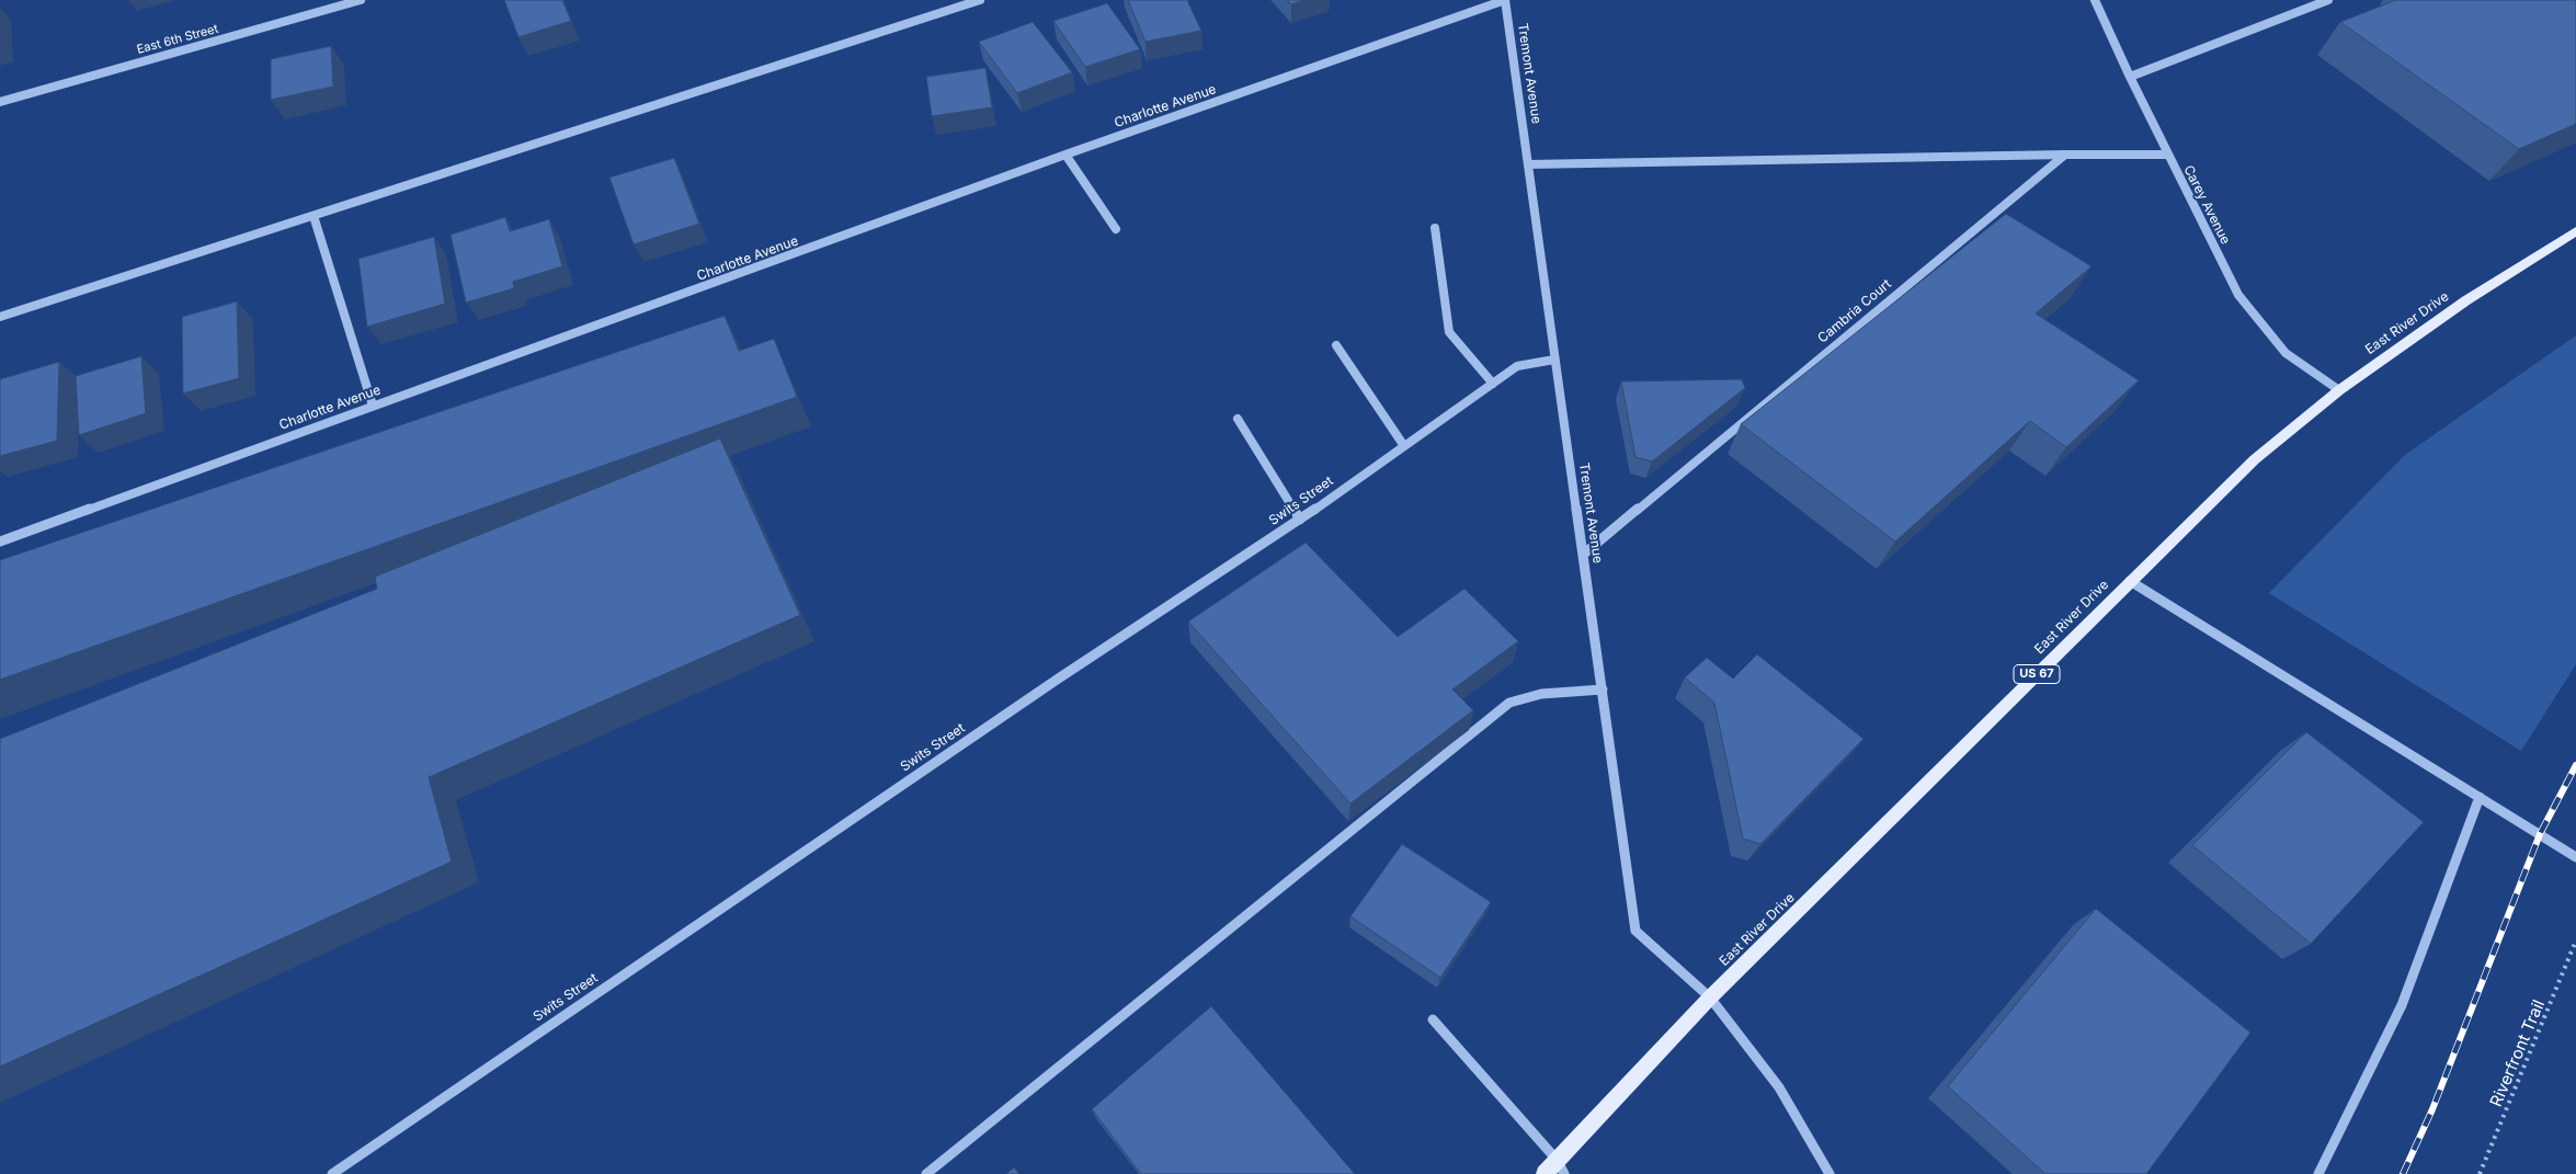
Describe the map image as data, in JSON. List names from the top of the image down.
{
  "streets": {
    "main road": ["East River Drive", "US 67"],
    "street": [
      "East 6th Street",
      "Tremont Avenue",
      "Charlotte Avenue",
      "Carey Avenue",
      "Cambria Court",
      "Swits Street"
    ],
    "path": ["Riverfront Trail"]
  },
  "crossings": [
    ["Tremont Avenue", "Charlotte Avenue"],
    ["Tremont Avenue", "Cambria Court"],
    ["Tremont Avenue", "East River Drive"],
    ["Tremont Avenue", "Swits Street"],
    ["Carey Avenue", "East River Drive"]
  ]
}
